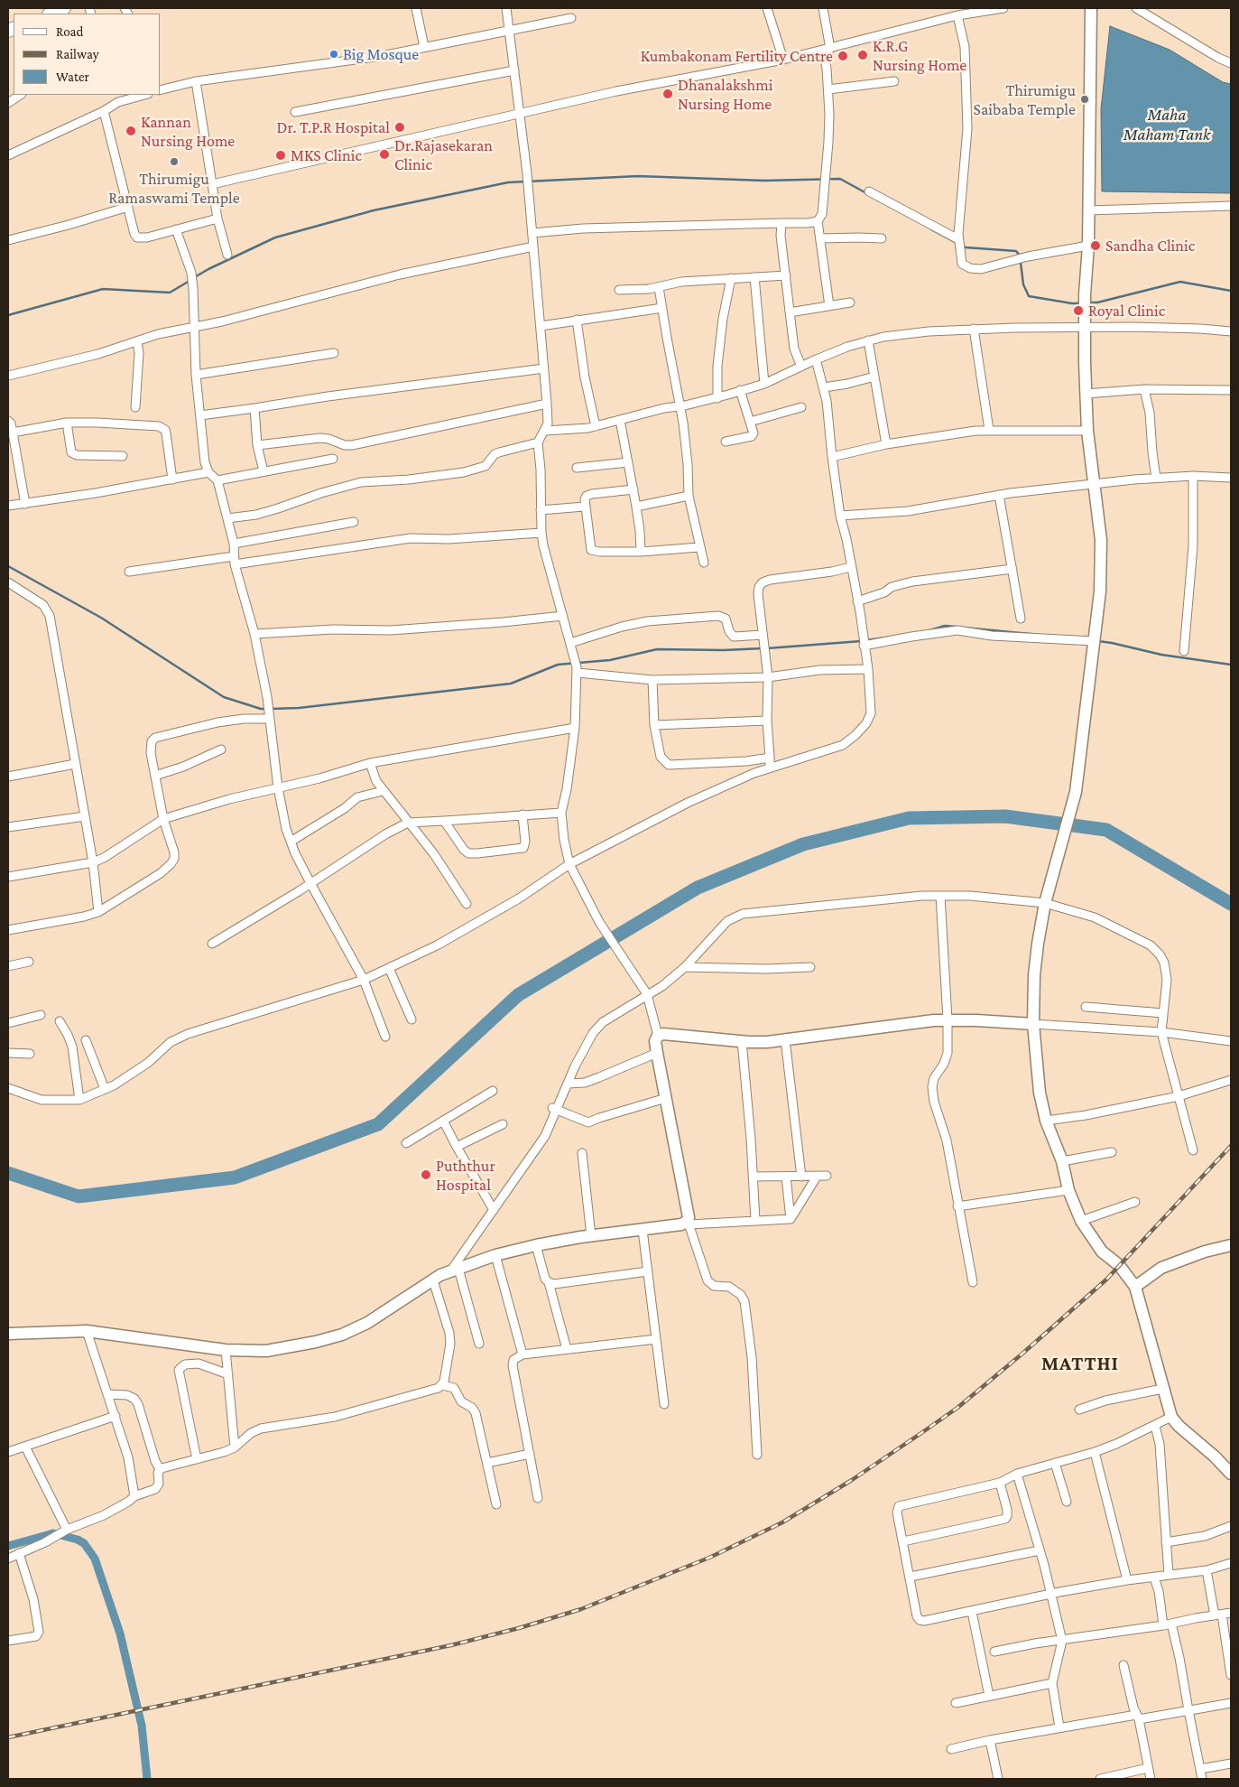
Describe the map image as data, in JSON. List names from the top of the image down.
{
  "districts": ["MATTHI"],
  "water": ["Maha Maham Tank"],
  "places": [
    "Big Mosque",
    "K.R.G Nursing Home",
    "Kumbakonam Fertility Centre",
    "Dhanalakshmi Nursing Home",
    "Thirumigu Saibaba Temple",
    "Dr. T.P.R Hospital",
    "Kannan Nursing Home",
    "Dr.Rajasekaran Clinic",
    "MKS Clinic",
    "Thirumigu Ramaswami Temple",
    "Sandha Clinic",
    "Royal Clinic",
    "Puththur Hospital"
  ],
  "legend": ["Road", "Railway", "Water"]
}
